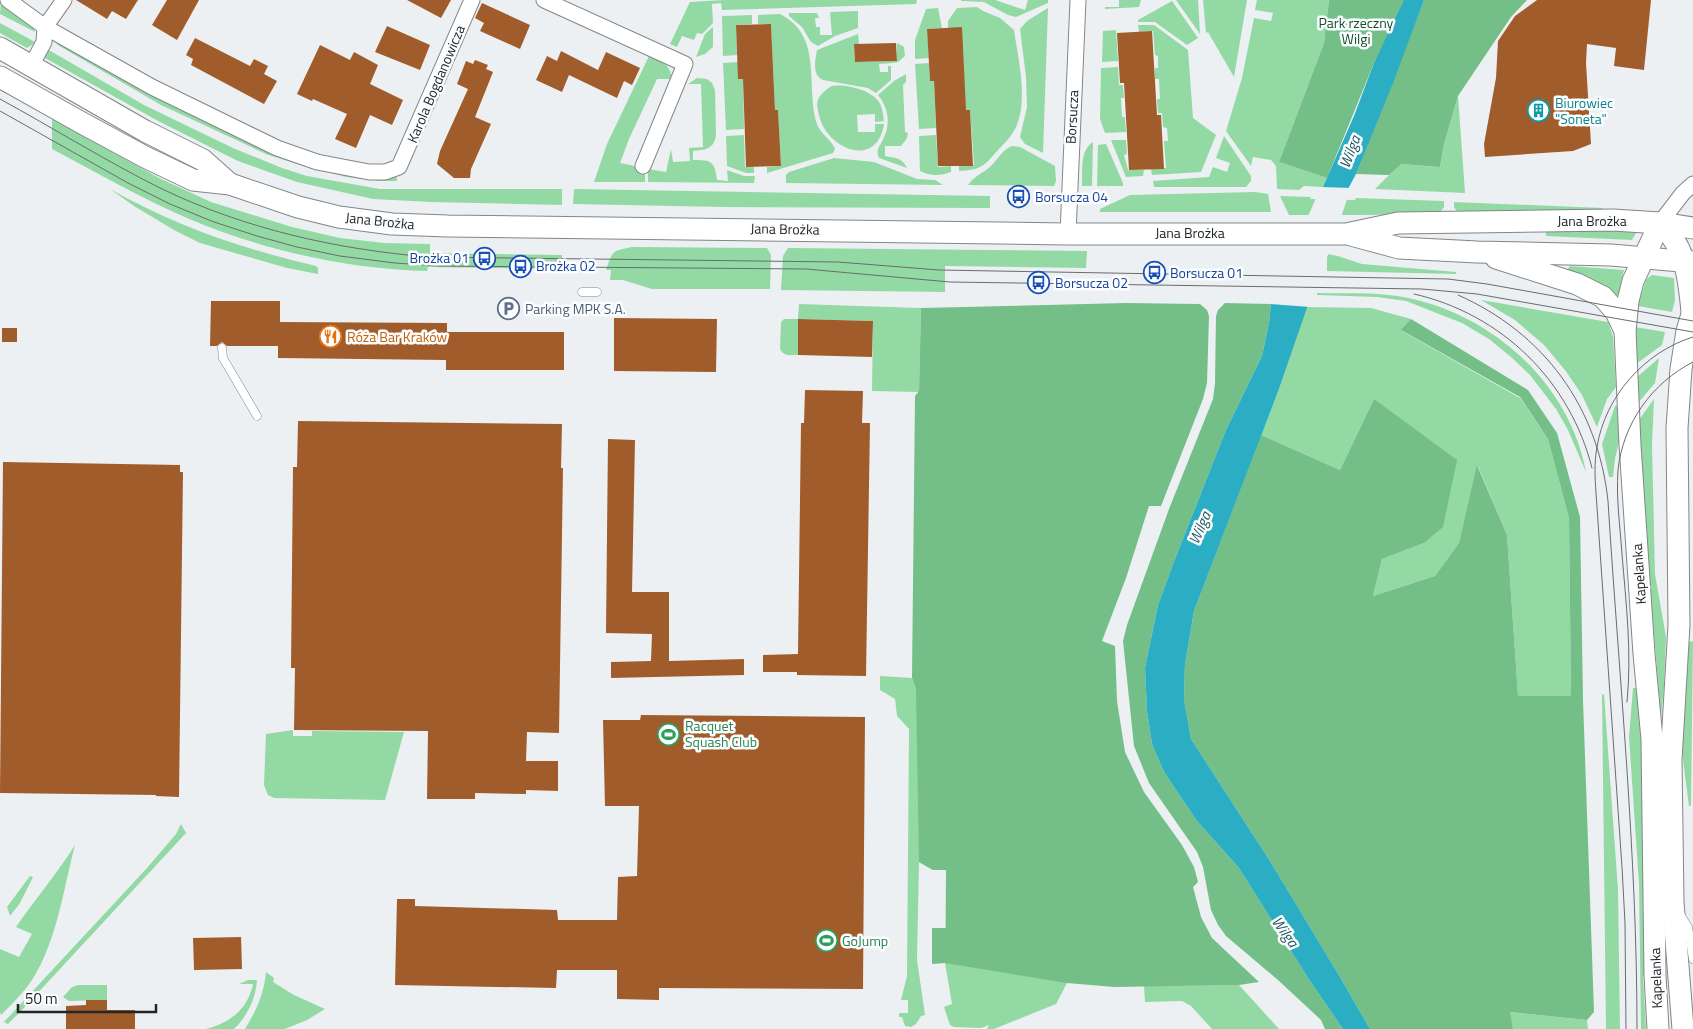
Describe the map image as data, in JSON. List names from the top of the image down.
{
  "streets": {
    "main road": ["Jana Brożka", "Kapelanka"],
    "street": ["Karola Bogdanowicza", "Borsucza"]
  },
  "crossings": [
    ["Borsucza", "Jana Brożka"],
    ["Jana Brożka", "Kapelanka"]
  ],
  "water": ["Wilga"],
  "parks": ["Park rzeczny Wilgi"],
  "places": {
    "building": ["Biurowiec \"Soneta\""],
    "bus stop": [
      "Borsucza 04",
      "Brożka 01",
      "Brożka 02",
      "Borsucza 01",
      "Borsucza 02"
    ],
    "parking": ["Parking MPK S.A."],
    "restaurant": ["Róża Bar Kraków"],
    "sports": ["Racquet Squash Club", "GoJump"]
  },
  "scale_bar": "50 m"
}
